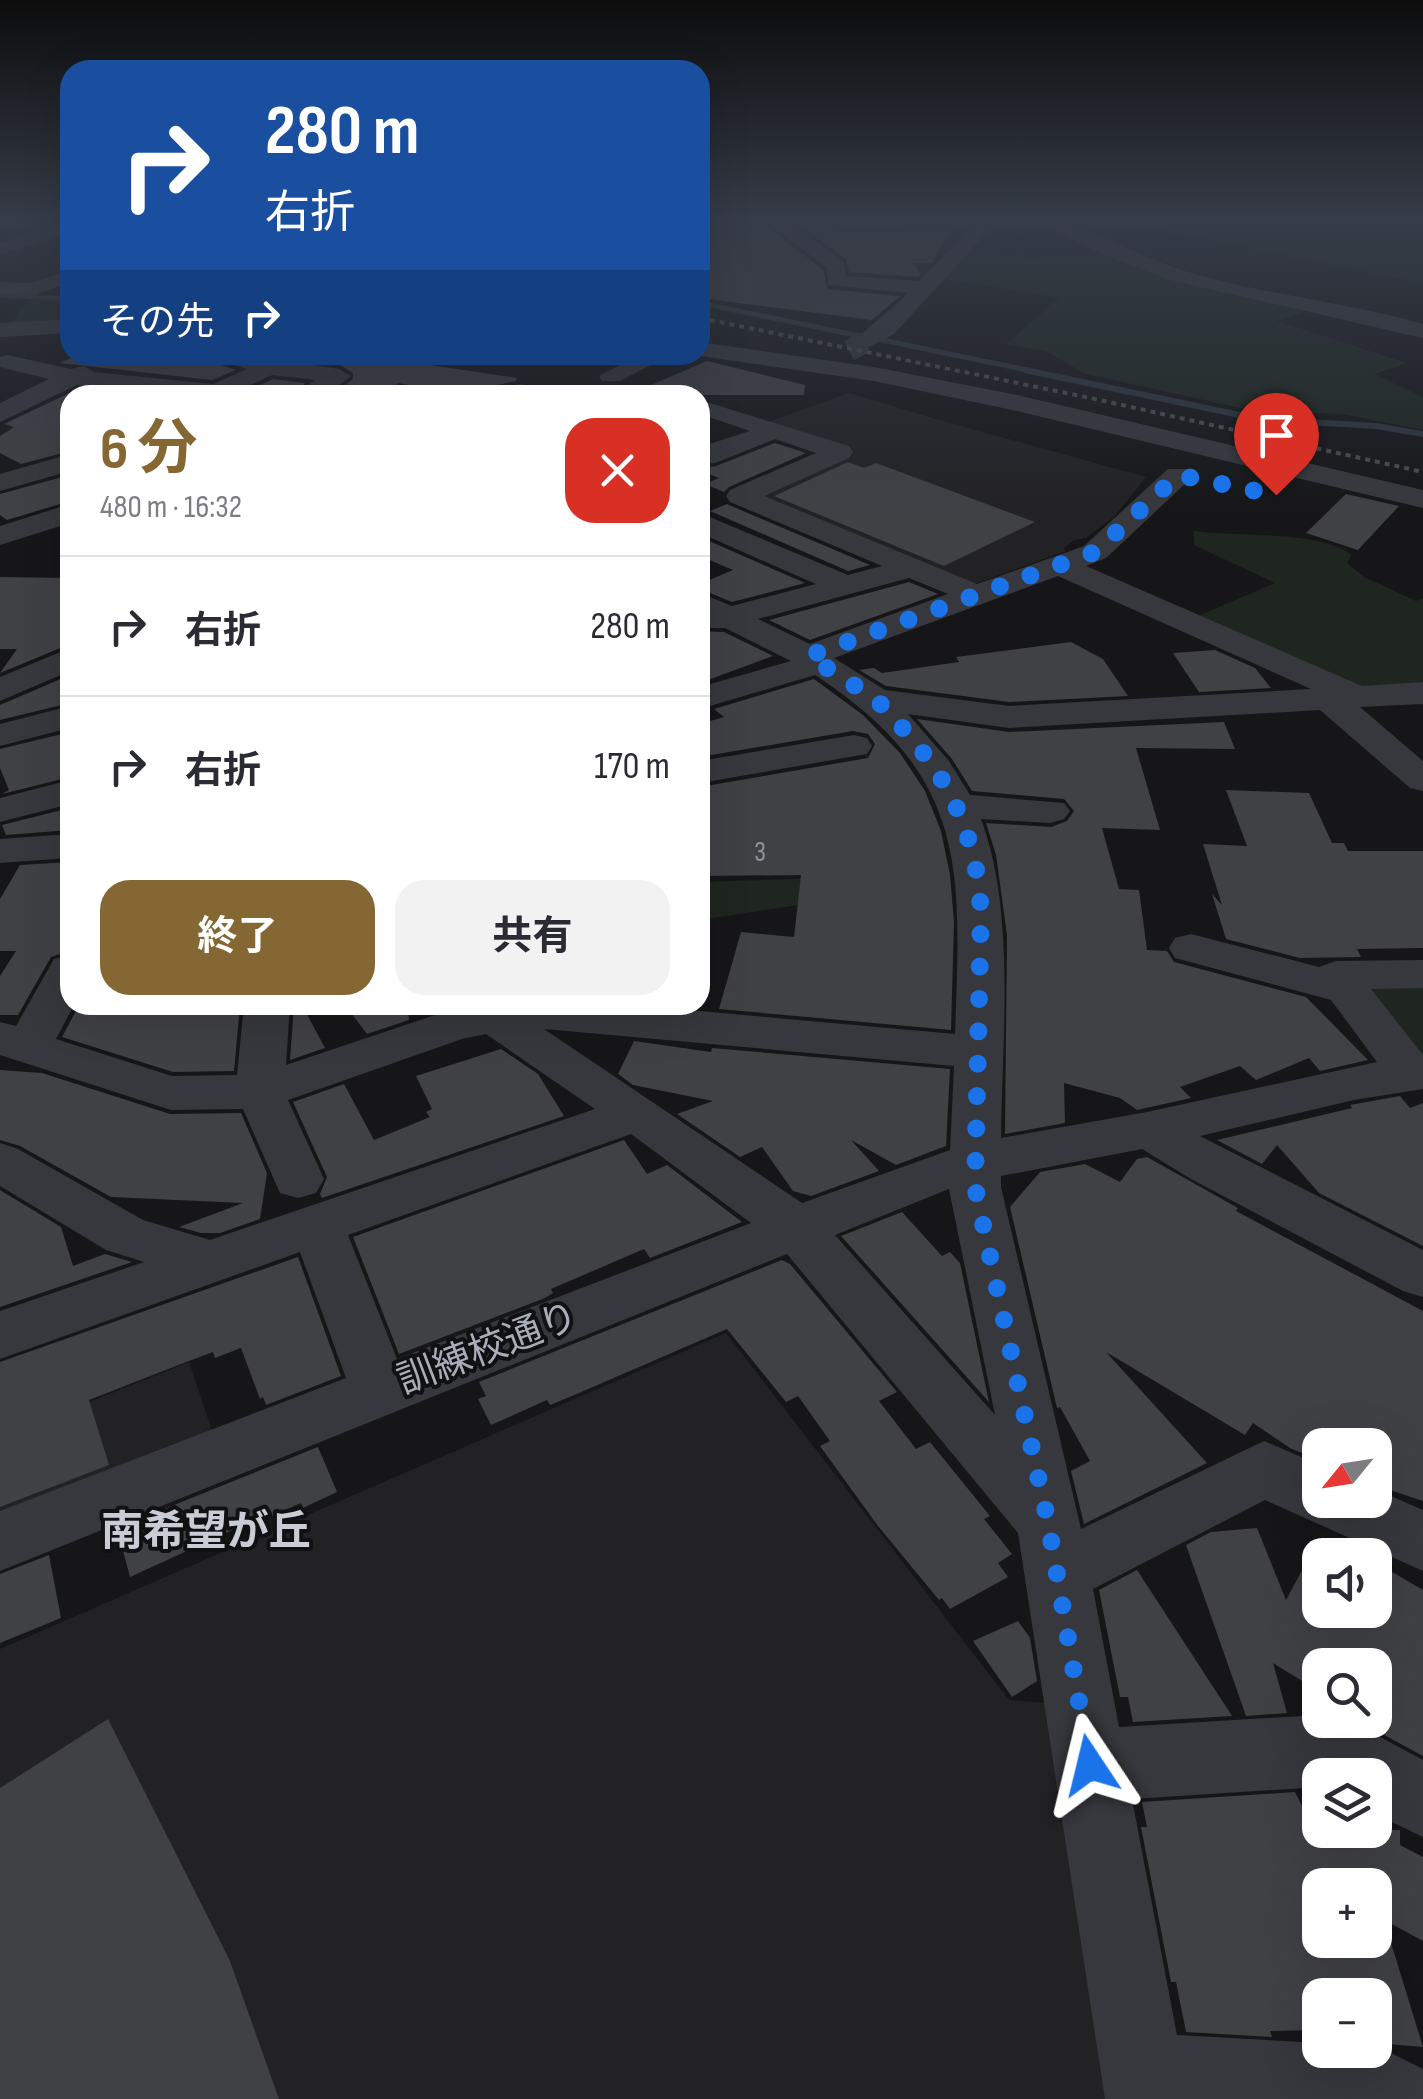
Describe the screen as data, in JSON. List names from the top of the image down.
{
  "streets": {
    "street": ["訓練校通り"]
  },
  "districts": ["南希望が丘"],
  "house_numbers": ["3"],
  "north": "bottom left",
  "page": {
    "turn": ["280 m", "右折"],
    "then": "その先",
    "heading": ["6 分", "480 m · 16:32"],
    "list": [
      {
        "name": "右折",
        "value": "280 m"
      },
      {
        "name": "右折",
        "value": "170 m"
      }
    ],
    "buttons": ["終了", "共有"],
    "map_buttons": ["+", "−"]
  }
}
